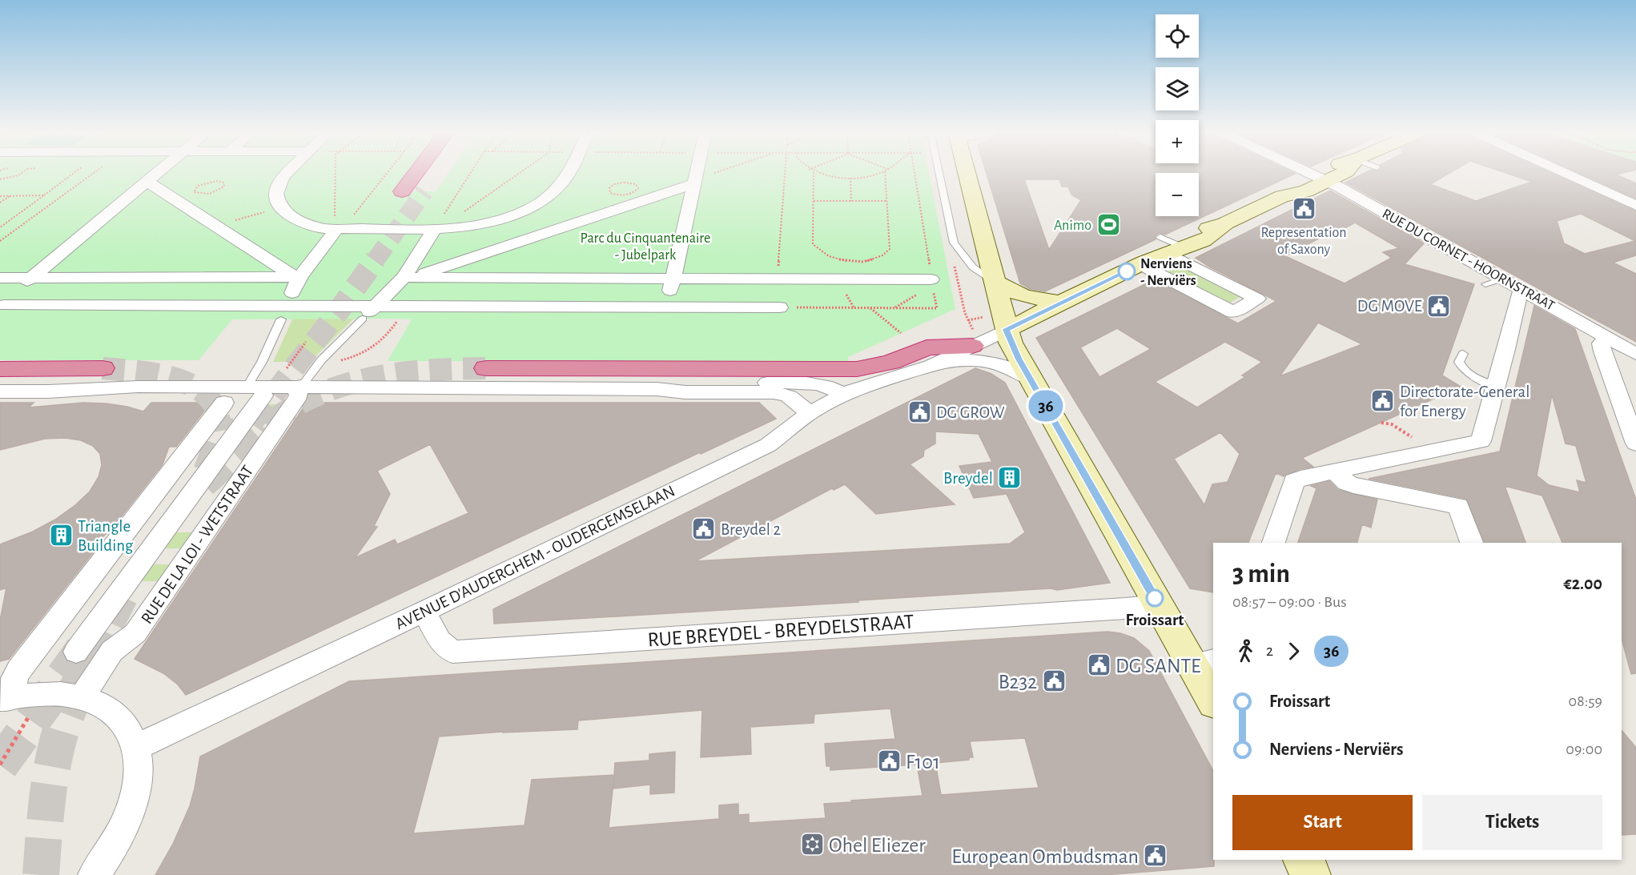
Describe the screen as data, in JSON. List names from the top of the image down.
{
  "streets": {
    "street": [
      "RUE DU CORNET - HOORNSTRAAT",
      "RUE DE LA LOI - WETSTRAAT",
      "AVENUE D'AUDERGHEM - OUDERGEMSELAAN",
      "RUE BREYDEL - BREYDELSTRAAT"
    ]
  },
  "crossings": [
    ["AVENUE D'AUDERGHEM - OUDERGEMSELAAN", "RUE BREYDEL - BREYDELSTRAAT"]
  ],
  "parks": ["Parc du Cinquantenaire - Jubelpark"],
  "places": {
    "public building": [
      "Representation of Saxony",
      "DG MOVE",
      "Directorate-General for Energy",
      "DG GROW",
      "Breydel 2",
      "DG SANTE",
      "B232",
      "F101",
      "European Ombudsman"
    ],
    "sports": ["Animo"],
    "other": ["Nerviens - Nerviërs", "Froissart"],
    "building": ["Breydel", "Triangle Building"],
    "synagogue": ["Ohel Eliezer"]
  },
  "lines": ["bus line 36"],
  "page": {
    "on_map": "36",
    "map_buttons": ["+", "−"],
    "heading": ["3 min", "08:57 – 09:00 · Bus", "€2.00"],
    "legs": ["2", "36"],
    "list": [
      {
        "name": "Froissart",
        "value": "08:59"
      },
      {
        "name": "Nerviens - Nerviërs",
        "value": "09:00"
      }
    ],
    "buttons": ["Start", "Tickets"]
  }
}
